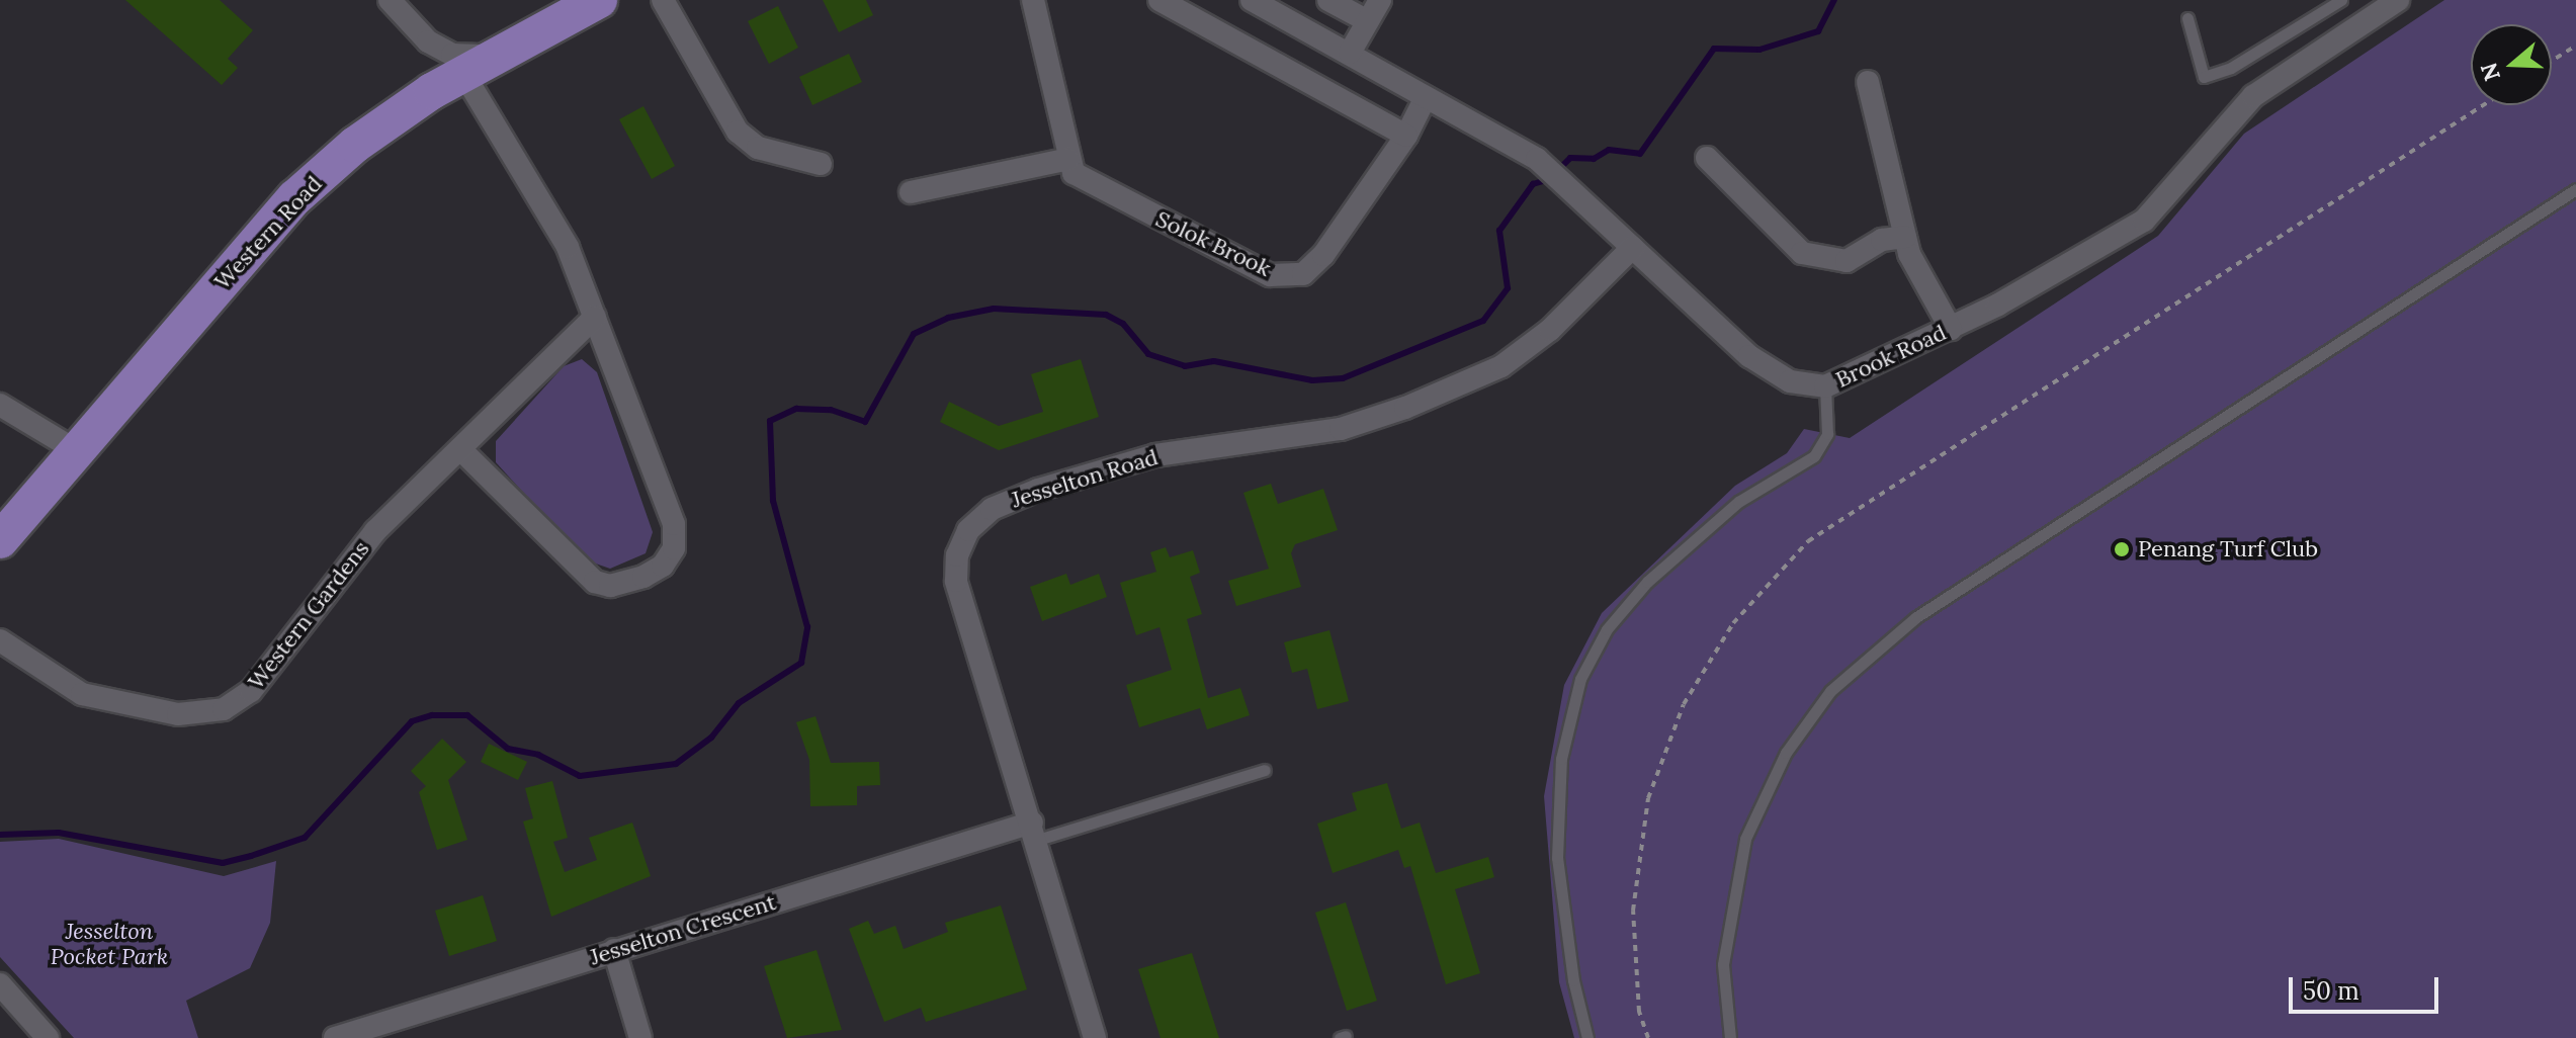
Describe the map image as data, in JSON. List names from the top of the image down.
{
  "streets": {
    "main road": ["Western Road"],
    "street": [
      "Solok Brook",
      "Brook Road",
      "Jesselton Road",
      "Western Gardens",
      "Jesselton Crescent"
    ]
  },
  "crossings": [
    ["Solok Brook", "Brook Road"],
    ["Brook Road", "Jesselton Road"],
    ["Jesselton Road", "Jesselton Crescent"]
  ],
  "parks": ["Jesselton Pocket Park"],
  "places": ["Penang Turf Club"],
  "scale_bar": "50 m",
  "north": "left"
}
